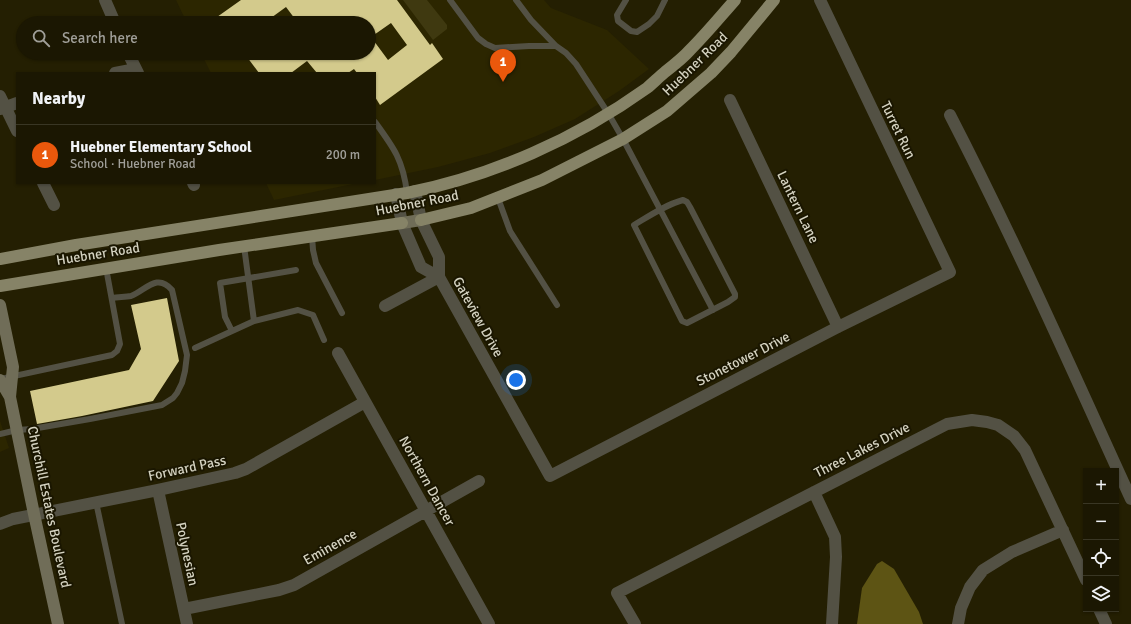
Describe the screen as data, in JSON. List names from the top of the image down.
{
  "streets": {
    "main road": ["Huebner Road"],
    "street": [
      "Turret Run",
      "Lantern Lane",
      "Gateview Drive",
      "Stonetower Drive",
      "Three Lakes Drive",
      "Forward Pass",
      "Northern Dancer",
      "Churchill Estates Boulevard",
      "Eminence",
      "Polynesian"
    ]
  },
  "crossings": [
    ["Huebner Road", "Gateview Drive"],
    ["Turret Run", "Stonetower Drive"],
    ["Lantern Lane", "Stonetower Drive"],
    ["Gateview Drive", "Stonetower Drive"],
    ["Forward Pass", "Northern Dancer"],
    ["Forward Pass", "Churchill Estates Boulevard"],
    ["Forward Pass", "Polynesian"],
    ["Northern Dancer", "Eminence"],
    ["Eminence", "Polynesian"]
  ],
  "page": {
    "search": "Search here",
    "pins": "1",
    "heading": "Nearby",
    "list": [
      {
        "mark": "1",
        "name": "Huebner Elementary School",
        "note": "School · Huebner Road",
        "value": "200 m"
      }
    ],
    "map_buttons": ["+", "−"]
  }
}
